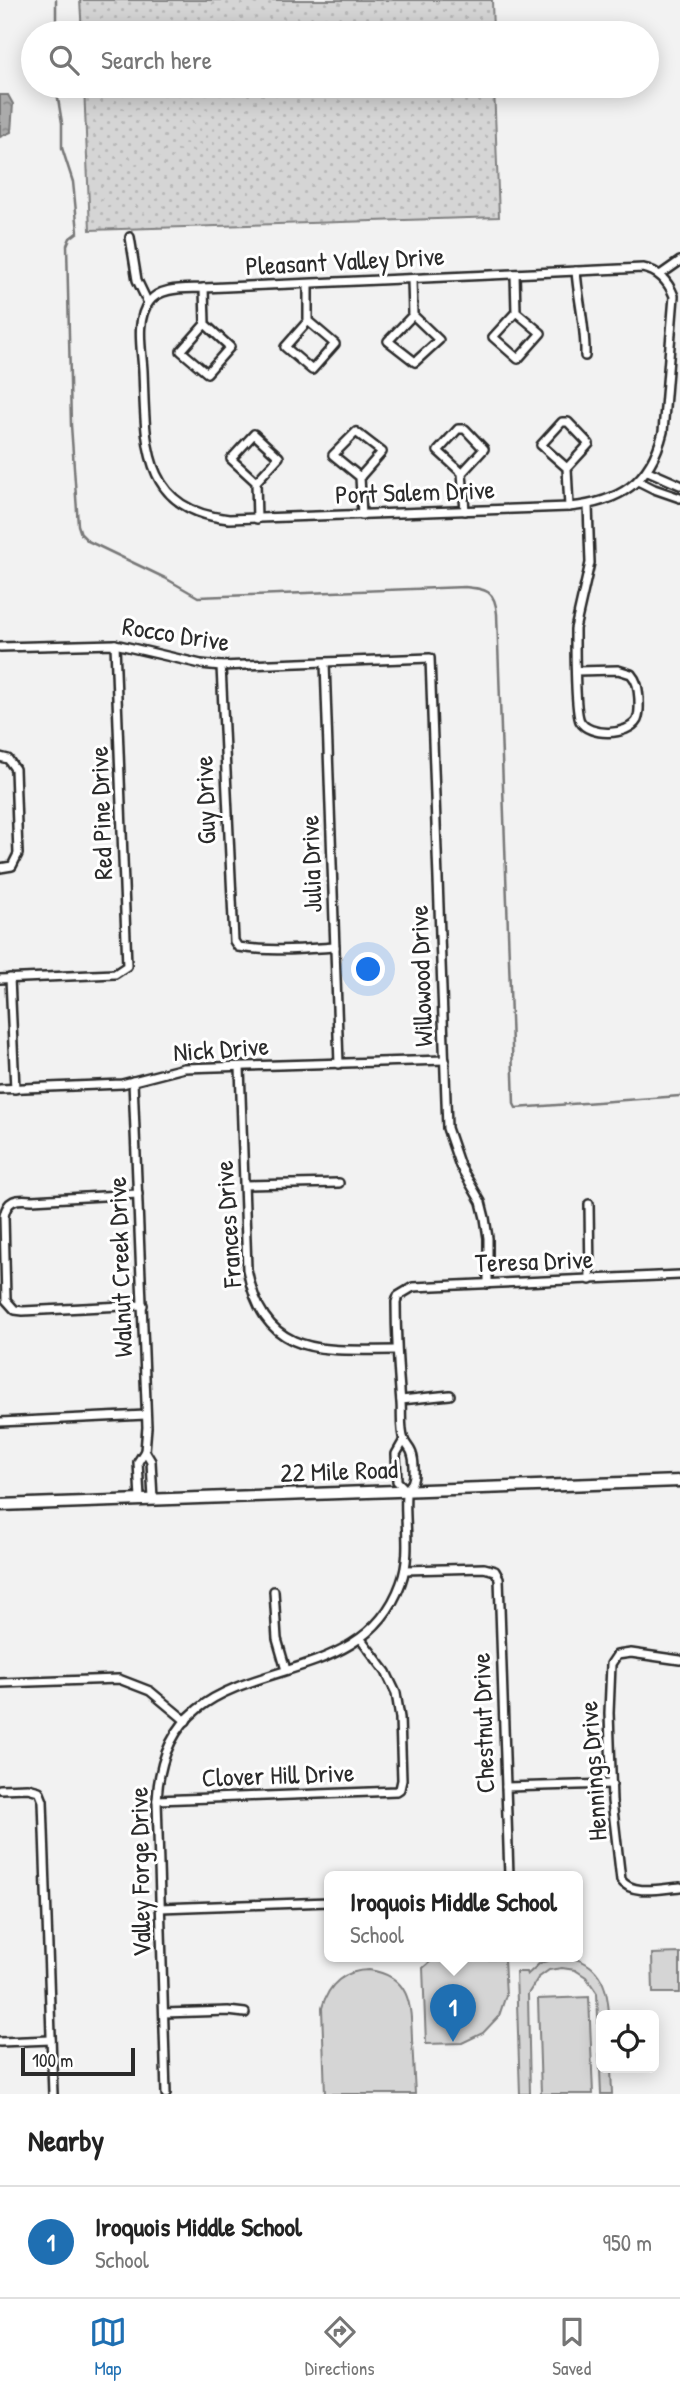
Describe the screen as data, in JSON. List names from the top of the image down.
{
  "streets": {
    "street": [
      "Pleasant Valley Drive",
      "Port Salem Drive",
      "Rocco Drive",
      "Guy Drive",
      "Red Pine Drive",
      "Julia Drive",
      "Willowood Drive",
      "Nick Drive",
      "Frances Drive",
      "Teresa Drive",
      "Walnut Creek Drive",
      "22 Mile Road",
      "Chestnut Drive",
      "Hennings Drive",
      "Clover Hill Drive",
      "Valley Forge Drive"
    ]
  },
  "crossings": [
    ["Pleasant Valley Drive", "Port Salem Drive"],
    ["Rocco Drive", "Guy Drive"],
    ["Rocco Drive", "Red Pine Drive"],
    ["Rocco Drive", "Julia Drive"],
    ["Rocco Drive", "Willowood Drive"],
    ["Guy Drive", "Julia Drive"],
    ["Julia Drive", "Nick Drive"],
    ["Willowood Drive", "Nick Drive"],
    ["Willowood Drive", "Teresa Drive"],
    ["Nick Drive", "Frances Drive"],
    ["Nick Drive", "Walnut Creek Drive"],
    ["Frances Drive", "Valley Forge Drive"],
    ["Teresa Drive", "Valley Forge Drive"],
    ["Walnut Creek Drive", "22 Mile Road"],
    ["22 Mile Road", "Valley Forge Drive"],
    ["Chestnut Drive", "Valley Forge Drive"],
    ["Clover Hill Drive", "Valley Forge Drive"]
  ],
  "scale_bar": "100 m",
  "page": {
    "search": "Search here",
    "popup": ["Iroquois Middle School", "School"],
    "pins": "1",
    "scale": "100 m",
    "heading": "Nearby",
    "list": [
      {
        "mark": "1",
        "name": "Iroquois Middle School",
        "note": "School",
        "value": "950 m"
      }
    ],
    "nav": ["Map", "Directions", "Saved"]
  }
}
